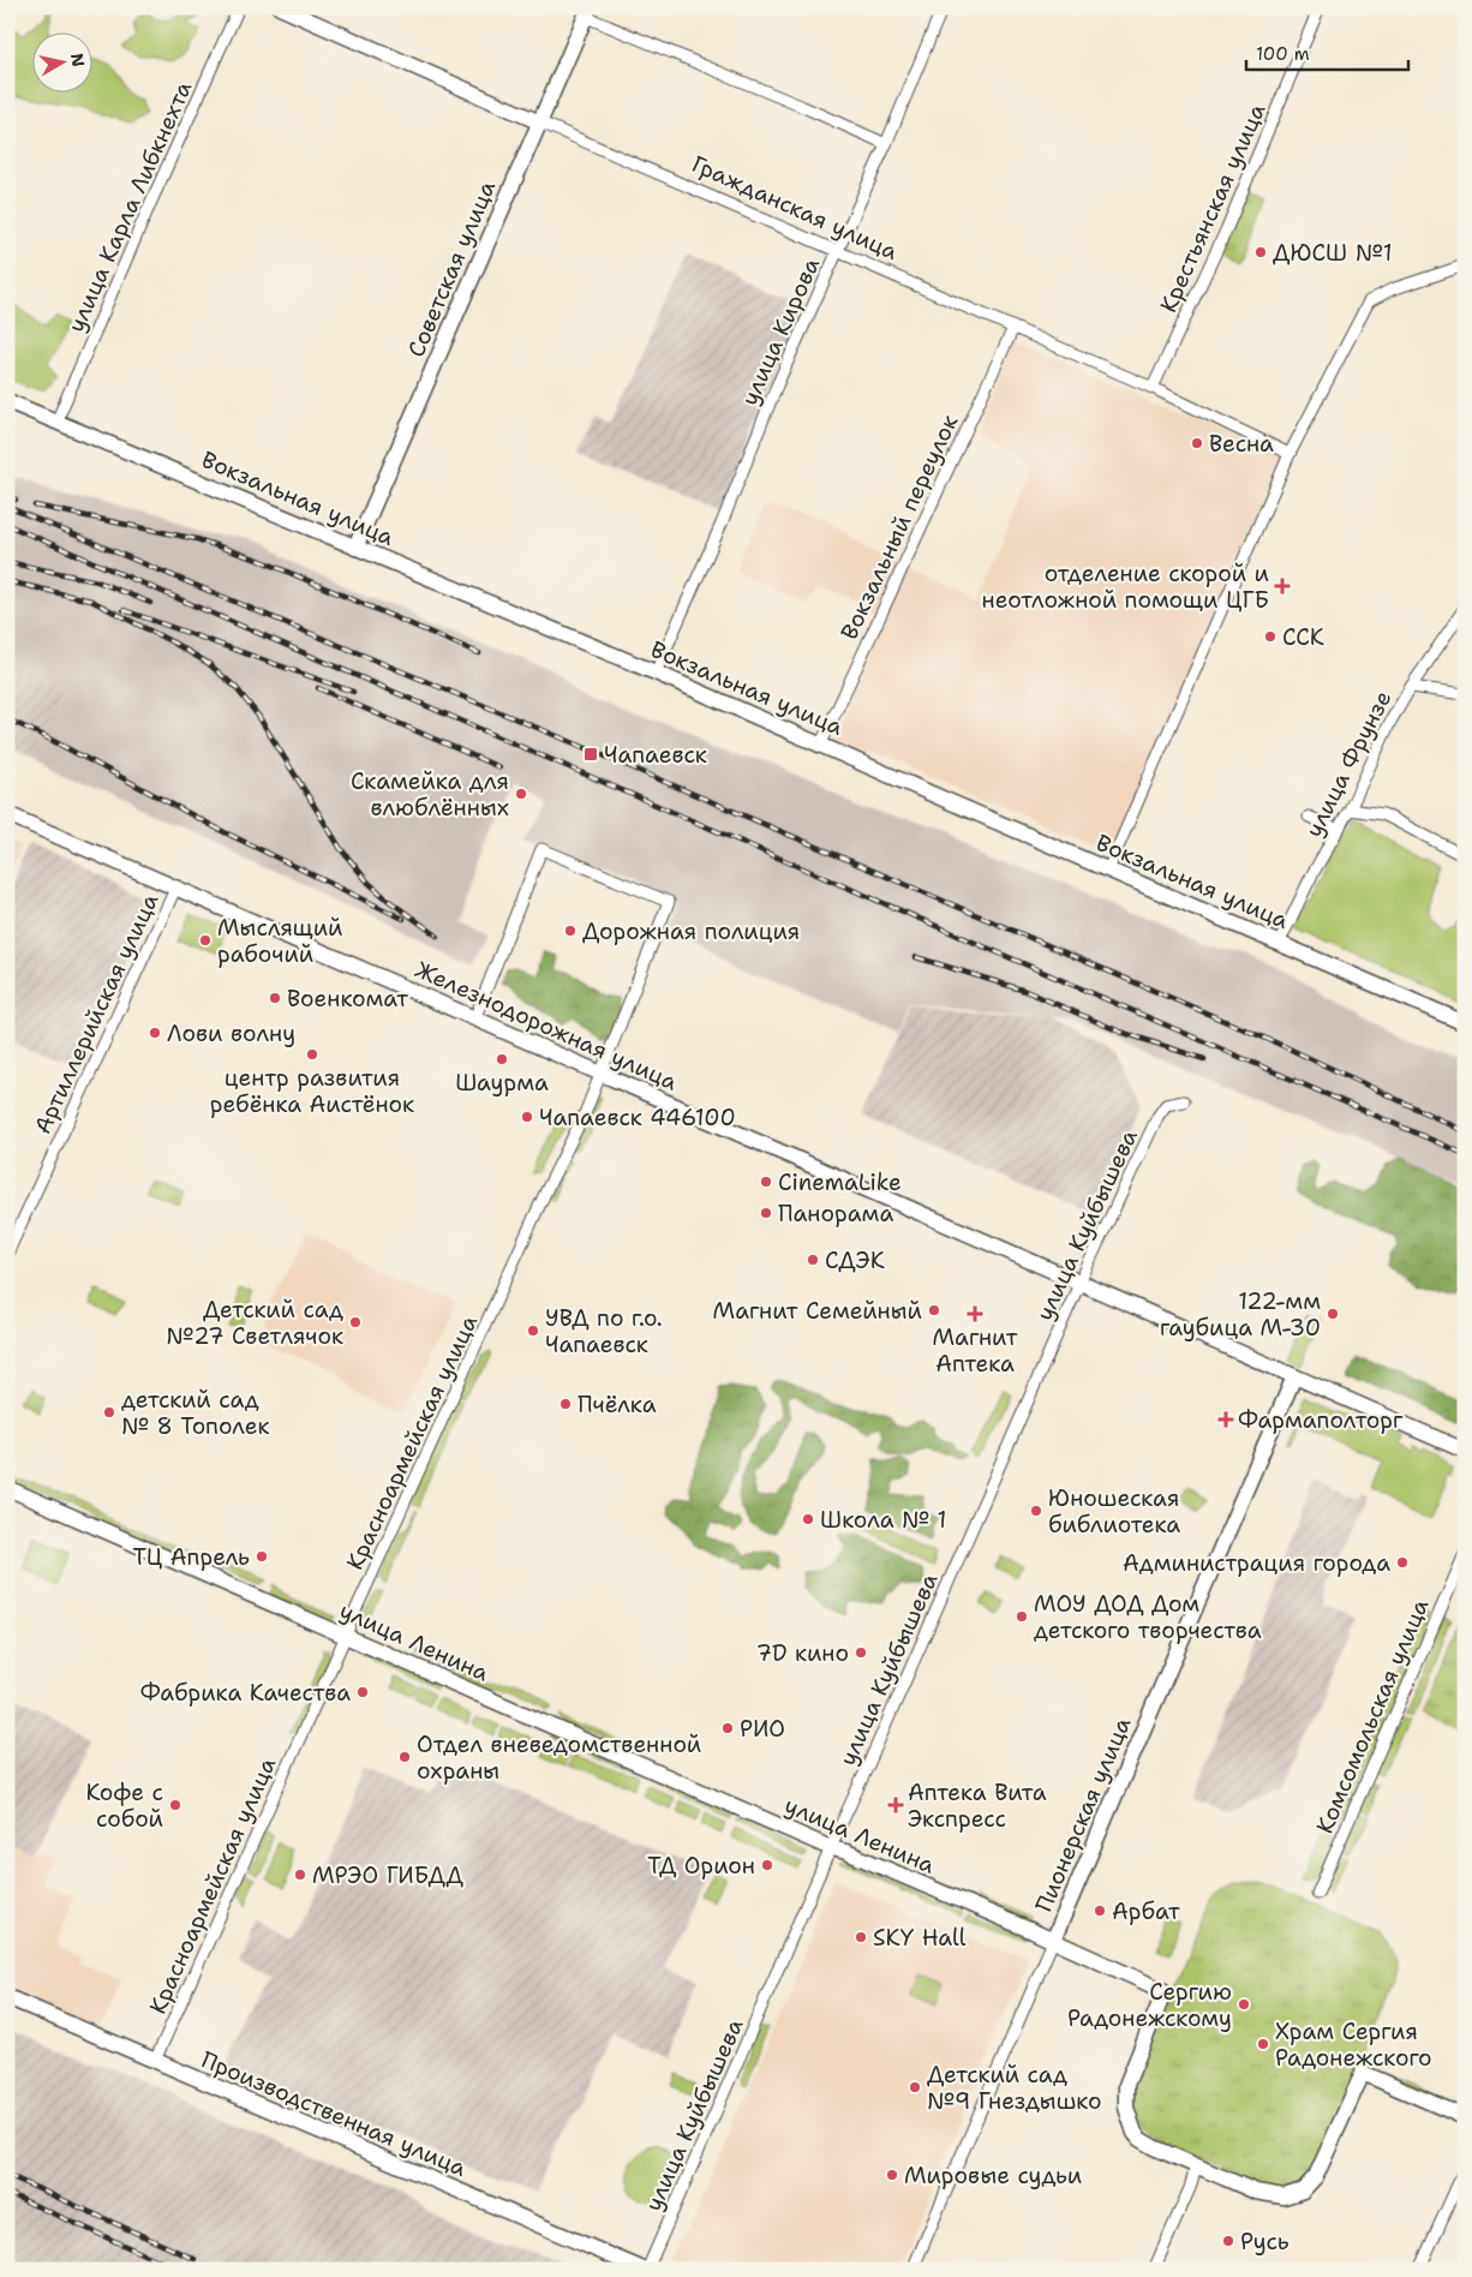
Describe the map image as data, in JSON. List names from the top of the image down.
{
  "streets": {
    "street": [
      "улица Карла Либкнехта",
      "Гражданская улица",
      "Крестьянская улица",
      "Советская улица",
      "улица Кирова",
      "Вокзальная улица",
      "Вокзальный переулок",
      "улица Фрунзе",
      "Артиллерийская улица",
      "Железнодорожная улица",
      "улица Куйбышева",
      "Красноармейская улица",
      "улица Ленина",
      "Комсомольская улица",
      "Пионерская улица",
      "Производственная улица"
    ]
  },
  "crossings": [
    ["улица Карла Либкнехта", "Вокзальная улица"],
    ["Гражданская улица", "Крестьянская улица"],
    ["Гражданская улица", "Советская улица"],
    ["Гражданская улица", "улица Кирова"],
    ["Гражданская улица", "Вокзальный переулок"],
    ["Советская улица", "Вокзальная улица"],
    ["улица Кирова", "Вокзальная улица"],
    ["Вокзальная улица", "Вокзальный переулок"],
    ["Вокзальная улица", "улица Фрунзе"],
    ["Артиллерийская улица", "Железнодорожная улица"],
    ["Железнодорожная улица", "улица Куйбышева"],
    ["Железнодорожная улица", "Красноармейская улица"],
    ["Железнодорожная улица", "Пионерская улица"],
    ["улица Куйбышева", "улица Ленина"],
    ["улица Куйбышева", "Производственная улица"],
    ["Красноармейская улица", "улица Ленина"],
    ["Красноармейская улица", "Производственная улица"],
    ["улица Ленина", "Пионерская улица"]
  ],
  "places": {
    "other": [
      "ДЮСШ №1",
      "Весна",
      "ССК",
      "Скамейка для влюблённых",
      "Дорожная полиция",
      "Мыслящий рабочий",
      "Военкомат",
      "Лови волну",
      "центр развития ребёнка Аистёнок",
      "Шаурма",
      "Чапаевск 446100",
      "CinemaLike",
      "Панорама",
      "СДЭК",
      "Магнит Семейный",
      "122-мм гаубица М-30",
      "Детский сад №27 Светлячок",
      "УВД по г.о. Чапаевск",
      "Пчёлка",
      "детский сад № 8 Тополек",
      "Юношеская библиотека",
      "Школа № 1",
      "ТЦ Апрель",
      "Администрация города",
      "МОУ ДОД Дом детского творчества",
      "7D кино",
      "Фабрика Качества",
      "РИО",
      "Отдел вневедомственной охраны",
      "Кофе с собой",
      "ТД Орион",
      "МРЭО ГИБДД",
      "Арбат",
      "SKY Hall",
      "Сергию Радонежскому",
      "Храм Сергия Радонежского",
      "Детский сад №9 Гнездышко",
      "Мировые судьи",
      "Русь"
    ],
    "health": [
      "отделение скорой и неотложной помощи ЦГБ",
      "Магнит Аптека",
      "Фармаполторг",
      "Аптека Вита Экспресс"
    ],
    "transit": ["Чапаевск"]
  },
  "scale_bar": "100 m",
  "north": "right"
}
